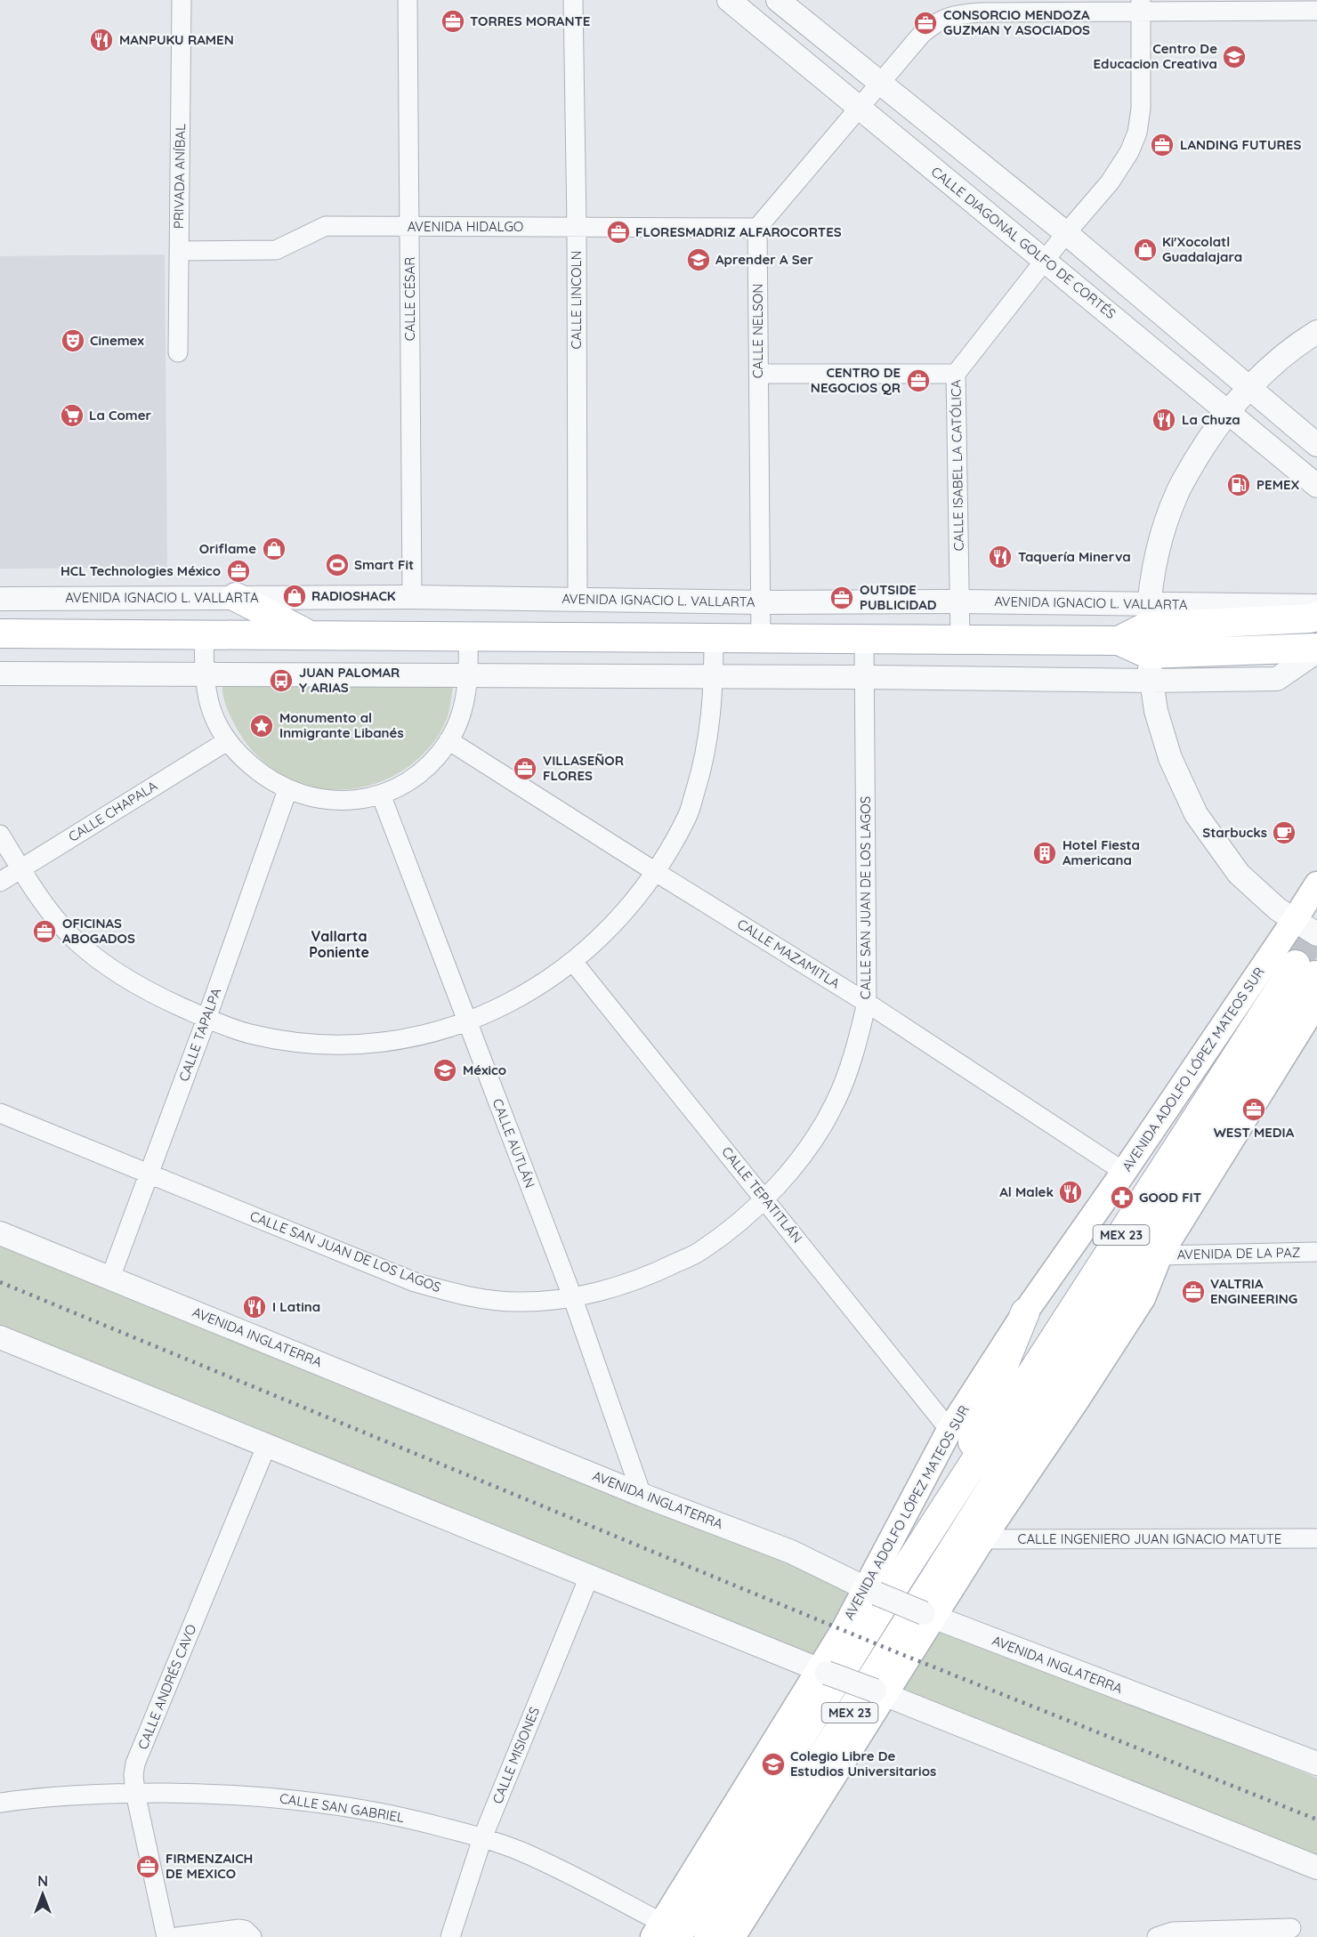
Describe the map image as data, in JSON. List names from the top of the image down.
{
  "streets": {
    "main road": ["AVENIDA IGNACIO L. VALLARTA", "AVENIDA ADOLFO LÓPEZ MATEOS SUR", "MEX 23"],
    "street": [
      "PRIVADA ANÍBAL",
      "AVENIDA HIDALGO",
      "CALLE DIAGONAL GOLFO DE CORTÉS",
      "CALLE CÉSAR",
      "CALLE LINCOLN",
      "CALLE NELSON",
      "CALLE ISABEL LA CATÓLICA",
      "CALLE CHAPALA",
      "CALLE SAN JUAN DE LOS LAGOS",
      "CALLE MAZAMITLA",
      "CALLE TAPALPA",
      "CALLE AUTLÁN",
      "CALLE TEPATITLÁN",
      "AVENIDA DE LA PAZ",
      "AVENIDA INGLATERRA",
      "CALLE INGENIERO JUAN IGNACIO MATUTE",
      "CALLE ANDRÉS CAVO",
      "CALLE MISIONES",
      "CALLE SAN GABRIEL"
    ]
  },
  "crossings": [
    ["PRIVADA ANÍBAL", "AVENIDA HIDALGO"],
    ["AVENIDA HIDALGO", "CALLE CÉSAR"],
    ["AVENIDA HIDALGO", "CALLE LINCOLN"],
    ["AVENIDA HIDALGO", "CALLE NELSON"],
    ["CALLE DIAGONAL GOLFO DE CORTÉS", "CALLE ISABEL LA CATÓLICA"],
    ["CALLE CÉSAR", "AVENIDA IGNACIO L. VALLARTA"],
    ["CALLE LINCOLN", "AVENIDA IGNACIO L. VALLARTA"],
    ["CALLE NELSON", "AVENIDA IGNACIO L. VALLARTA"],
    ["CALLE ISABEL LA CATÓLICA", "AVENIDA IGNACIO L. VALLARTA"],
    ["AVENIDA IGNACIO L. VALLARTA", "CALLE SAN JUAN DE LOS LAGOS"],
    ["CALLE SAN JUAN DE LOS LAGOS", "CALLE MAZAMITLA"],
    ["CALLE SAN JUAN DE LOS LAGOS", "CALLE TAPALPA"],
    ["CALLE SAN JUAN DE LOS LAGOS", "CALLE AUTLÁN"],
    ["CALLE SAN JUAN DE LOS LAGOS", "CALLE TEPATITLÁN"],
    ["CALLE MAZAMITLA", "AVENIDA ADOLFO LÓPEZ MATEOS SUR"],
    ["CALLE TAPALPA", "AVENIDA INGLATERRA"],
    ["AVENIDA ADOLFO LÓPEZ MATEOS SUR", "CALLE TEPATITLÁN"],
    ["AVENIDA ADOLFO LÓPEZ MATEOS SUR", "MEX 23"],
    ["AVENIDA ADOLFO LÓPEZ MATEOS SUR", "AVENIDA INGLATERRA"],
    ["AVENIDA ADOLFO LÓPEZ MATEOS SUR", "CALLE SAN GABRIEL"],
    ["CALLE AUTLÁN", "AVENIDA INGLATERRA"],
    ["CALLE ANDRÉS CAVO", "CALLE SAN GABRIEL"],
    ["CALLE MISIONES", "CALLE SAN GABRIEL"]
  ],
  "districts": ["Vallarta Poniente"],
  "places": {
    "office": [
      "TORRES MORANTE",
      "CONSORCIO MENDOZA GUZMAN Y ASOCIADOS",
      "LANDING FUTURES",
      "FLORESMADRIZ ALFAROCORTES",
      "CENTRO DE NEGOCIOS QR",
      "HCL Technologies México",
      "OUTSIDE PUBLICIDAD",
      "VILLASEÑOR FLORES",
      "OFICINAS ABOGADOS",
      "WEST MEDIA",
      "VALTRIA ENGINEERING",
      "FIRMENZAICH DE MEXICO"
    ],
    "restaurant": [
      "MANPUKU RAMEN",
      "La Chuza",
      "Taquería Minerva",
      "Al Malek",
      "I Latina"
    ],
    "school or university": [
      "Centro De Educacion Creativa",
      "Aprender A Ser",
      "México",
      "Colegio Libre De Estudios Universitarios"
    ],
    "shop": ["Ki'Xocolatl Guadalajara", "Oriflame", "RADIOSHACK"],
    "theatre": ["Cinemex"],
    "supermarket": ["La Comer"],
    "fuel station": ["PEMEX"],
    "sports": ["Smart Fit"],
    "bus stop": ["JUAN PALOMAR Y ARIAS"],
    "place": ["Monumento al Inmigrante Libanés"],
    "cafe": ["Starbucks"],
    "building": ["Hotel Fiesta Americana"],
    "pharmacy": ["GOOD FIT"]
  },
  "north": "top"
}
